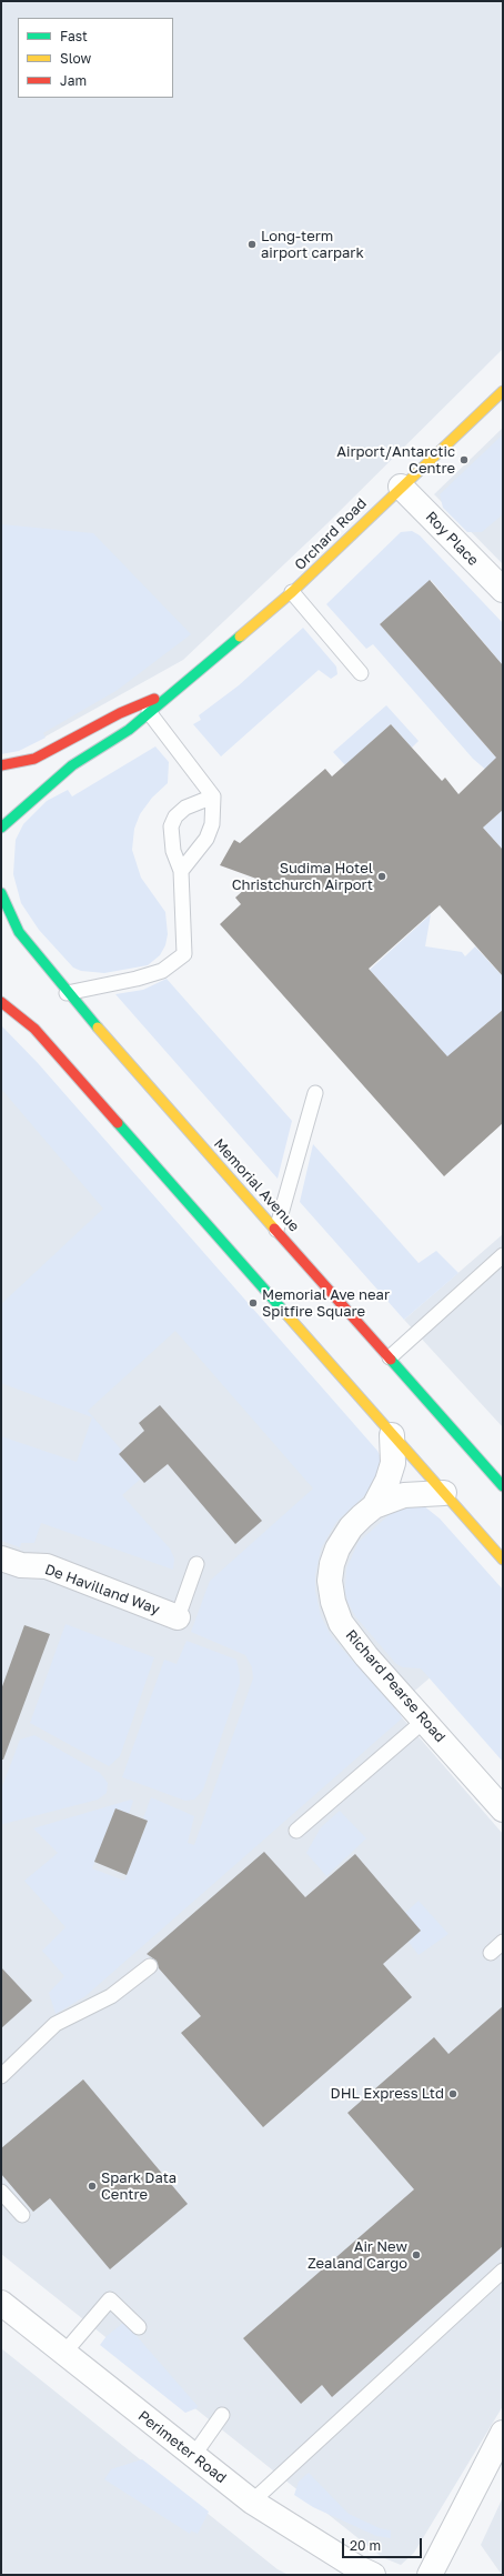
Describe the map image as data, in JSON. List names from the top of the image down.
{
  "streets": {
    "main road": ["Orchard Road", "Memorial Avenue"],
    "street": [
      "Roy Place",
      "De Havilland Way",
      "Richard Pearse Road",
      "Perimeter Road"
    ]
  },
  "crossings": [
    ["Orchard Road", "Roy Place"]
  ],
  "places": [
    "Long-term airport carpark",
    "Airport/Antarctic Centre",
    "Sudima Hotel Christchurch Airport",
    "Memorial Ave near Spitfire Square",
    "DHL Express Ltd",
    "Spark Data Centre",
    "Air New Zealand Cargo"
  ],
  "legend": ["Fast", "Slow", "Jam"],
  "scale_bar": "20 m"
}
